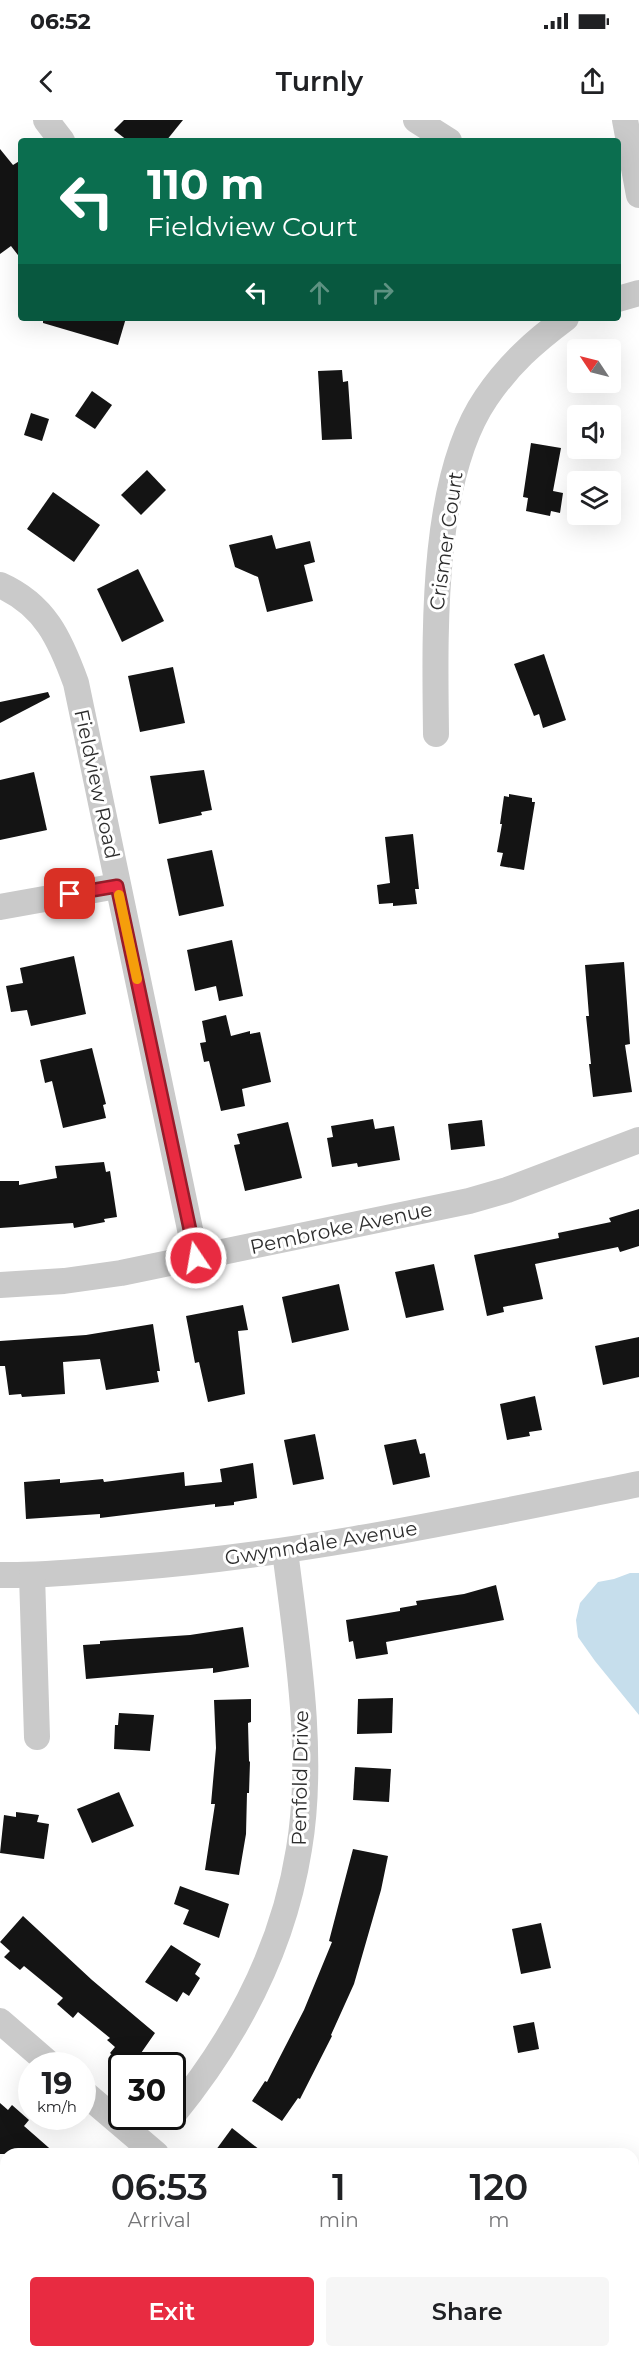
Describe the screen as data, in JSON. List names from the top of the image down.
{
  "streets": {
    "street": [
      "Crismer Court",
      "Fieldview Road",
      "Pembroke Avenue",
      "Gwynndale Avenue",
      "Penfold Drive"
    ]
  },
  "crossings": [
    ["Fieldview Road", "Pembroke Avenue"],
    ["Gwynndale Avenue", "Penfold Drive"]
  ],
  "north": "top left",
  "page": {
    "status": "06:52",
    "header": "Turnly",
    "turn": ["110 m", "Fieldview Court"],
    "speed": "19 km/h",
    "limit": "30",
    "eta": [
      "06:53",
      "Arrival",
      "1",
      "min",
      "120",
      "m"
    ],
    "buttons": ["Exit", "Share"]
  }
}
